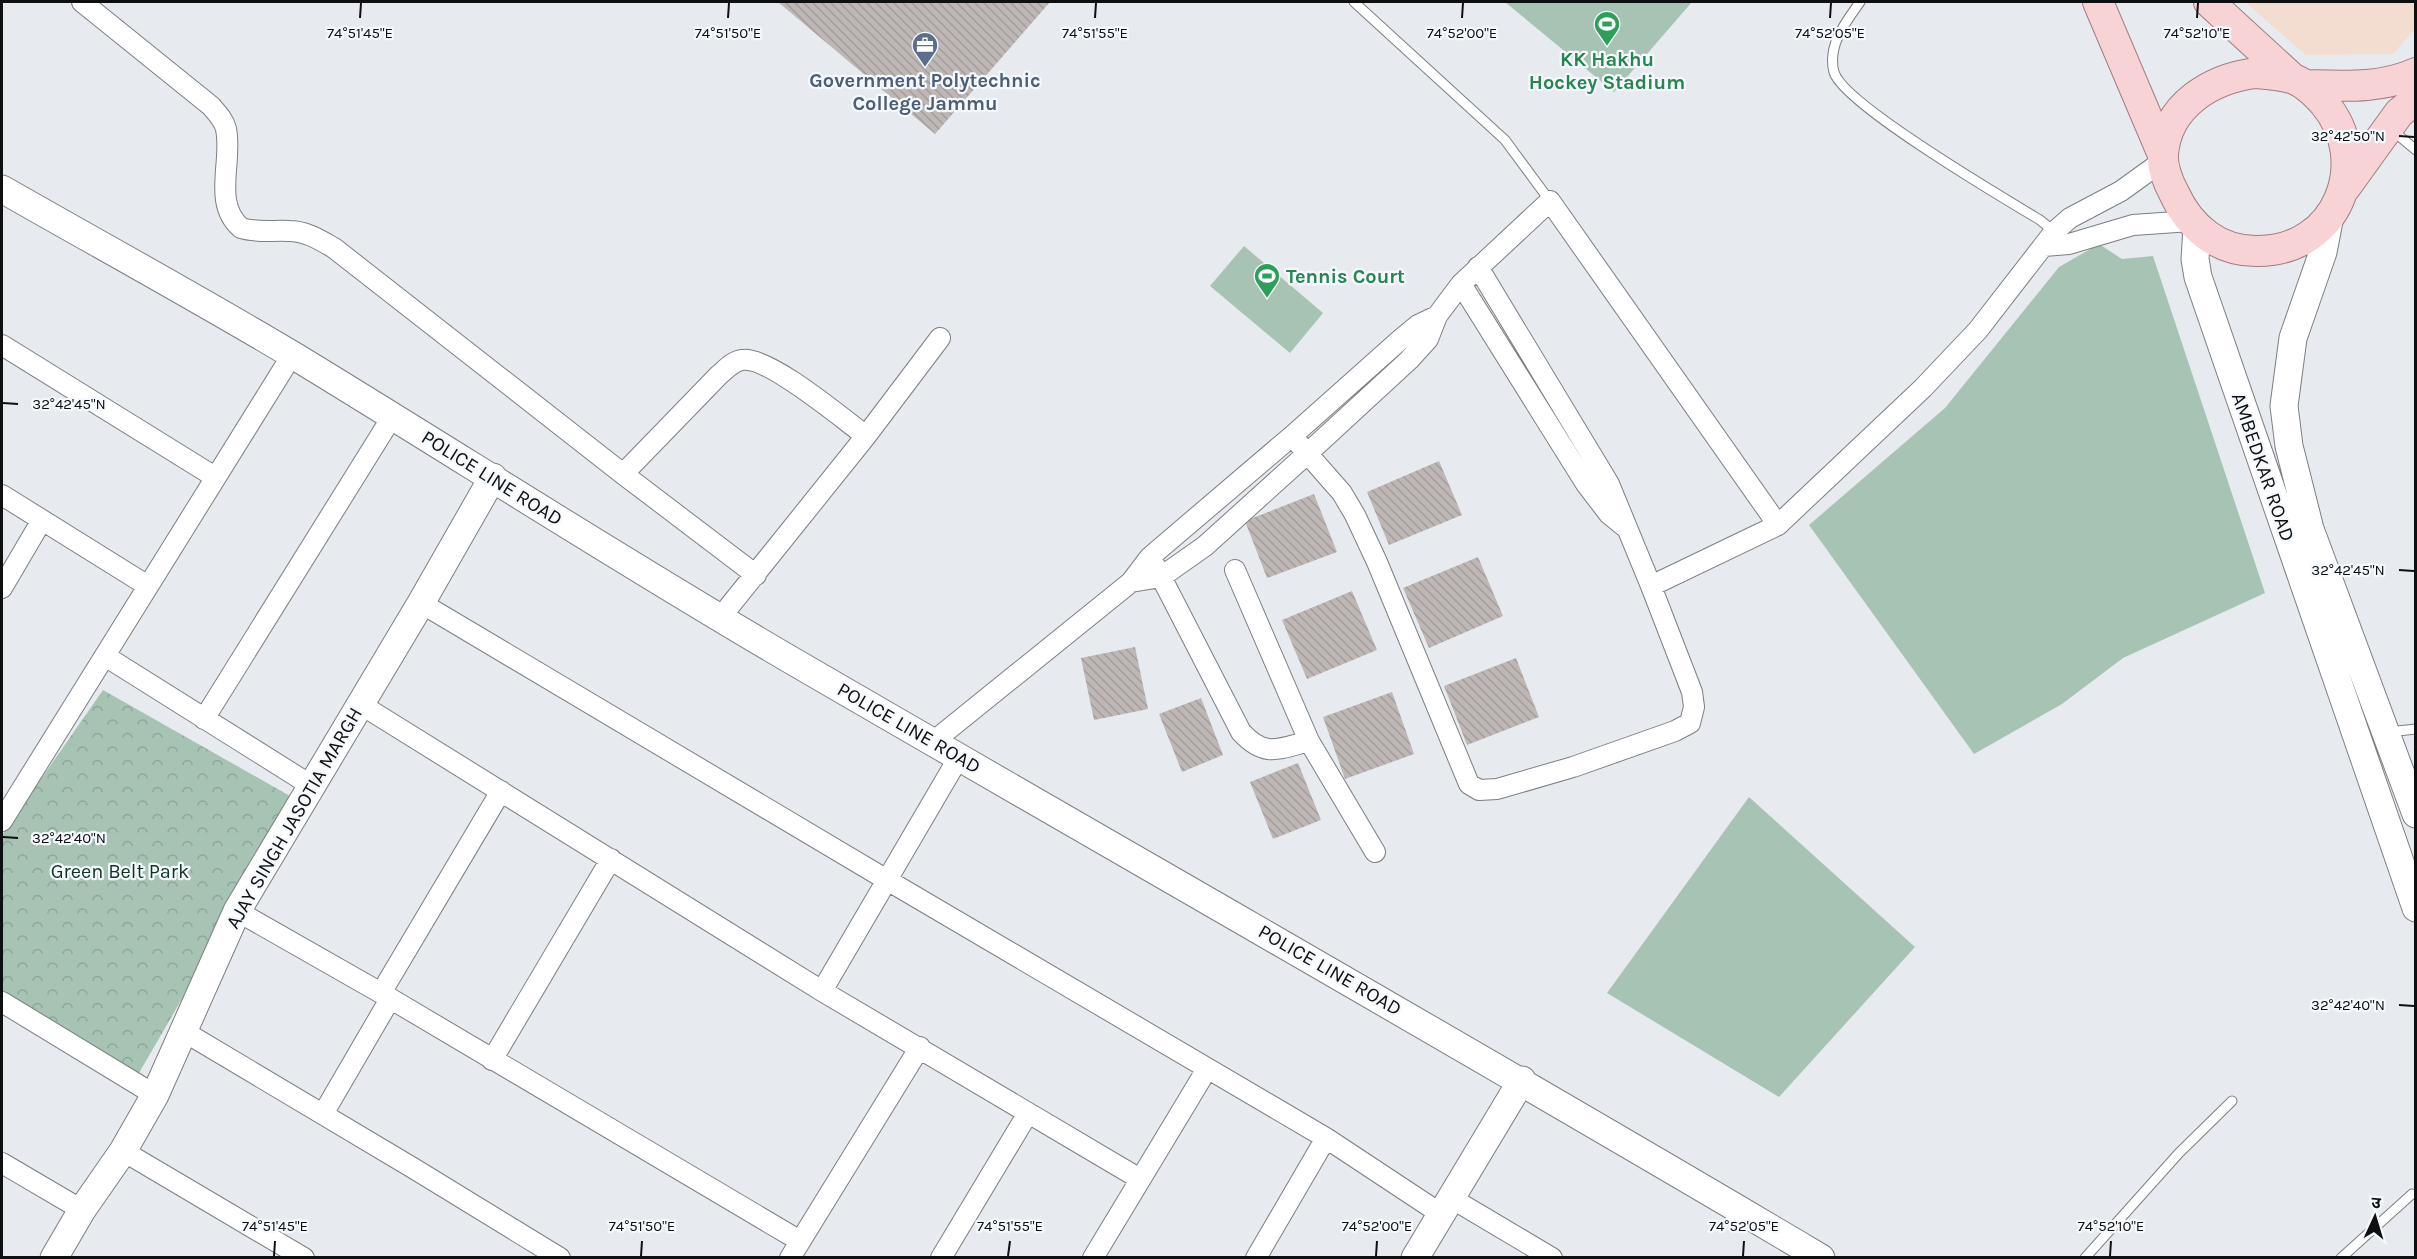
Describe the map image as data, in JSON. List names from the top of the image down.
{
  "streets": {
    "main road": ["AMBEDKAR ROAD", "POLICE LINE ROAD", "AJAY SINGH JASOTIA MARGH"]
  },
  "crossings": [
    ["POLICE LINE ROAD", "AJAY SINGH JASOTIA MARGH"]
  ],
  "parks": ["Green Belt Park"],
  "places": {
    "sports": ["KK Hakhu Hockey Stadium", "Tennis Court"],
    "office": ["Government Polytechnic College Jammu"]
  },
  "north": "top",
  "coordinates": [
    "74°51'45\"E",
    "74°51'50\"E",
    "74°51'55\"E",
    "74°52'00\"E",
    "74°52'05\"E",
    "74°52'10\"E",
    "32°42'50\"N",
    "32°42'45\"N",
    "32°42'40\"N"
  ]
}
